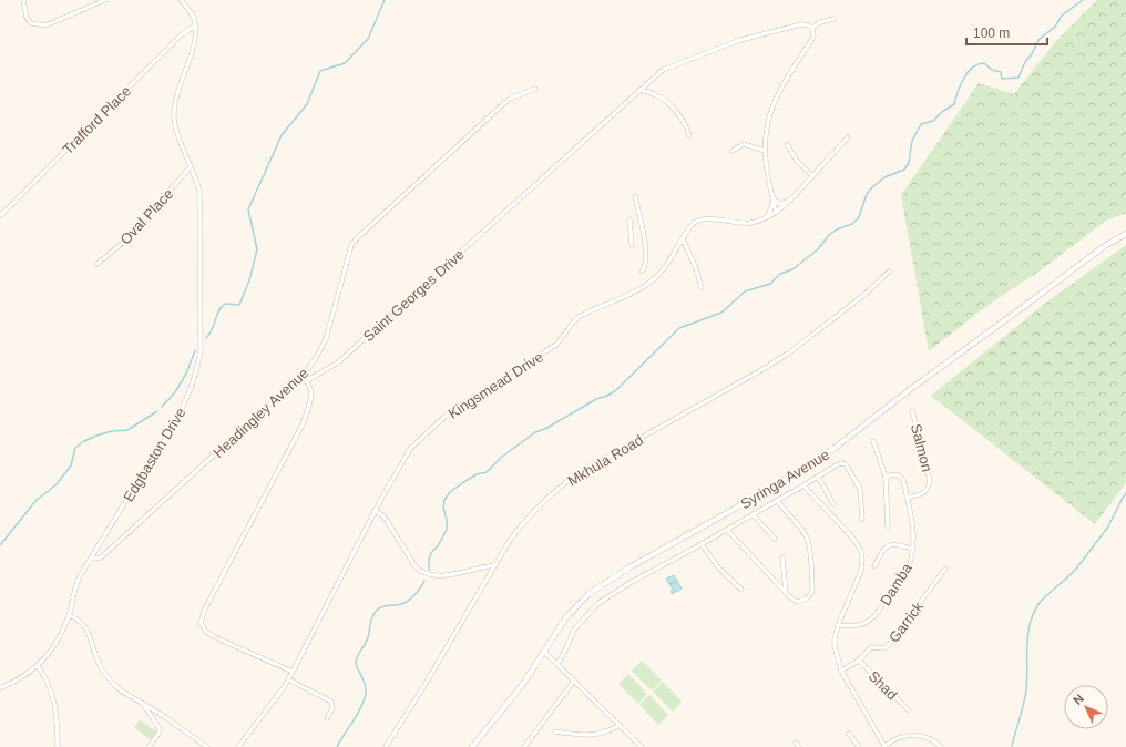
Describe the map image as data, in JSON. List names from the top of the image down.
{
  "streets": {
    "street": [
      "Trafford Place",
      "Oval Place",
      "Saint Georges Drive",
      "Kingsmead Drive",
      "Headingley Avenue",
      "Salmon",
      "Edgbaston Drive",
      "Mkhula Road",
      "Syringa Avenue",
      "Damba",
      "Garrick",
      "Shad"
    ]
  },
  "crossings": [
    ["Trafford Place", "Edgbaston Drive"],
    ["Oval Place", "Edgbaston Drive"],
    ["Headingley Avenue", "Edgbaston Drive"],
    ["Salmon", "Damba"],
    ["Garrick", "Shad"]
  ],
  "scale_bar": "100 m",
  "north": "top left"
}
